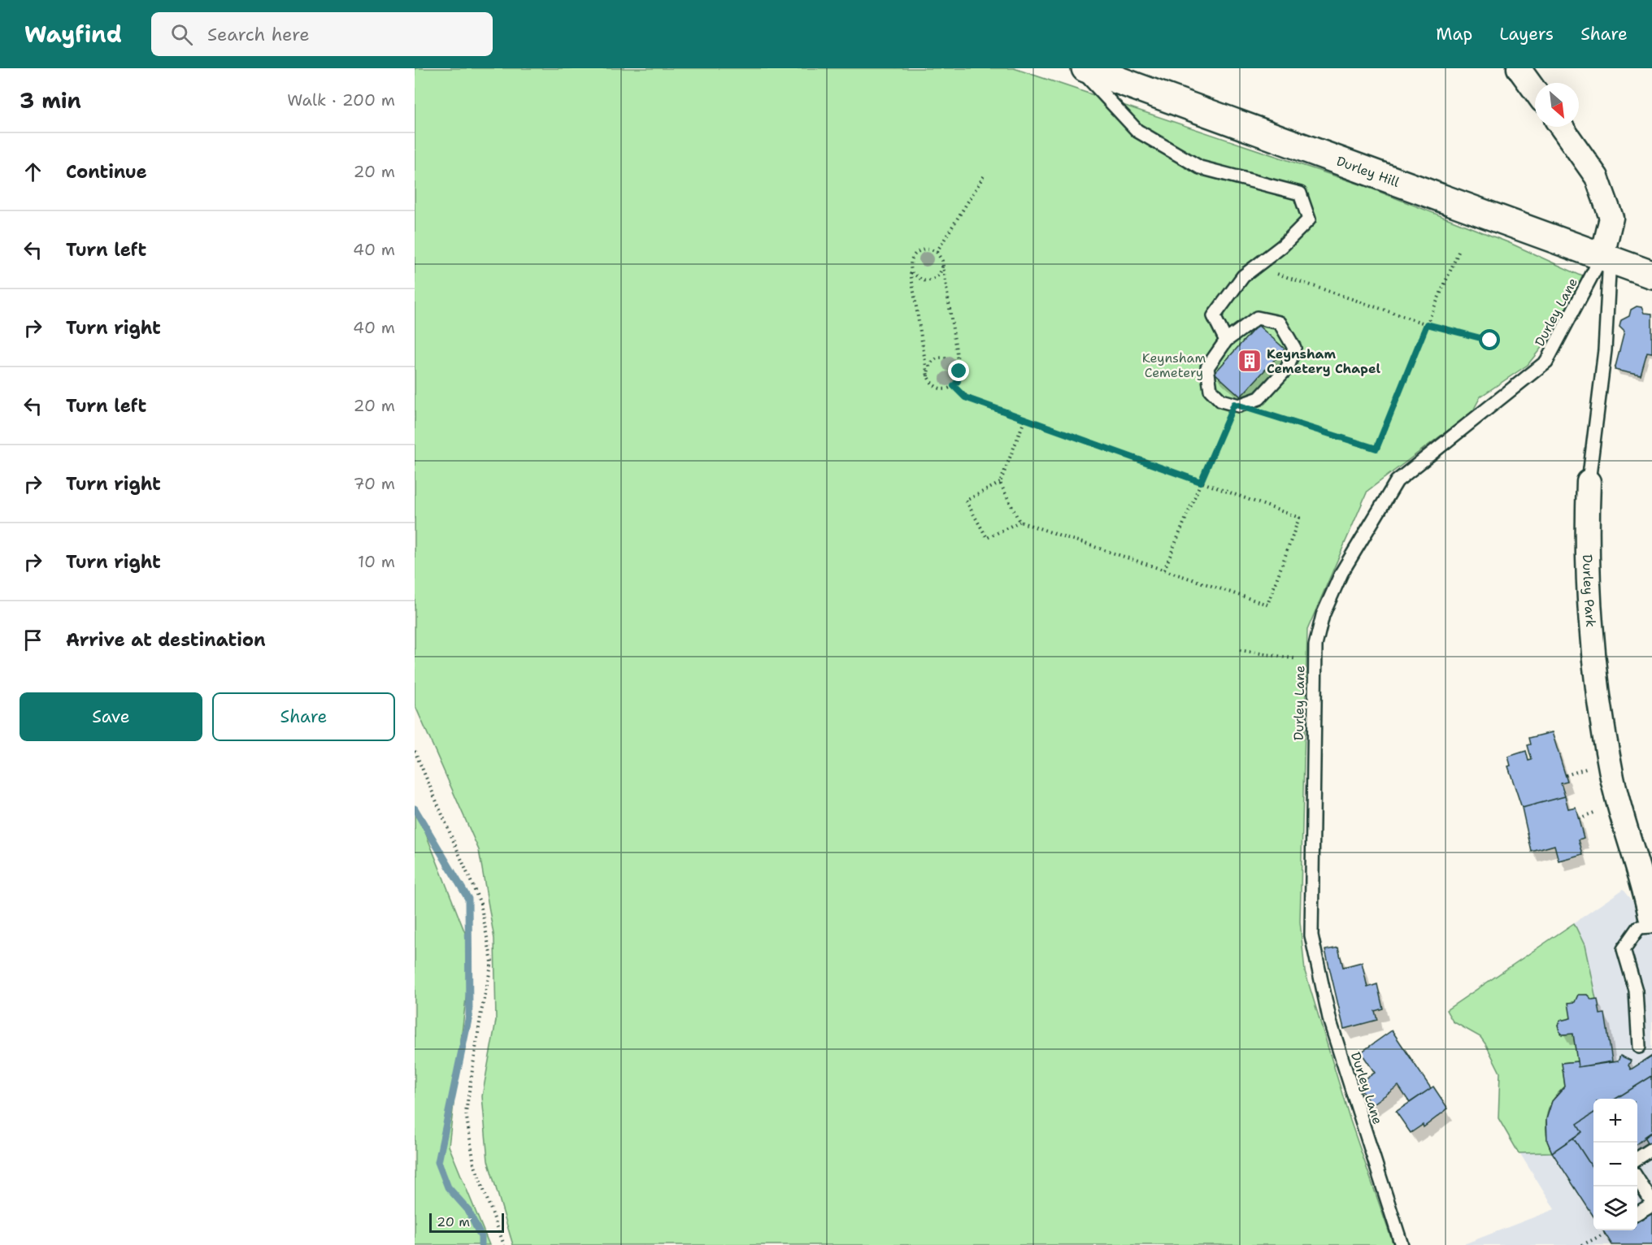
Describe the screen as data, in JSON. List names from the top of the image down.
{
  "streets": {
    "main road": ["Durley Hill"],
    "street": ["Durley Park"],
    "lane": ["Durley Lane"]
  },
  "crossings": [
    ["Durley Hill", "Durley Lane"],
    ["Durley Hill", "Durley Park"],
    ["Durley Lane", "Durley Park"]
  ],
  "parks": ["Keynsham Cemetery"],
  "places": {
    "building": ["Keynsham Cemetery Chapel"]
  },
  "scale_bar": "20 m",
  "north": "bottom right",
  "page": {
    "header": "Wayfind",
    "search": "Search here",
    "nav": ["Map", "Layers", "Share"],
    "heading": ["3 min", "Walk · 200 m"],
    "list": [
      ["Continue", "20 m"],
      ["Turn left", "40 m"],
      ["Turn right", "40 m"],
      ["Turn left", "20 m"],
      ["Turn right", "70 m"],
      ["Turn right", "10 m"],
      "Arrive at destination"
    ],
    "buttons": ["Save", "Share"],
    "map_buttons": ["+", "−"],
    "scale": "20 m"
  }
}
